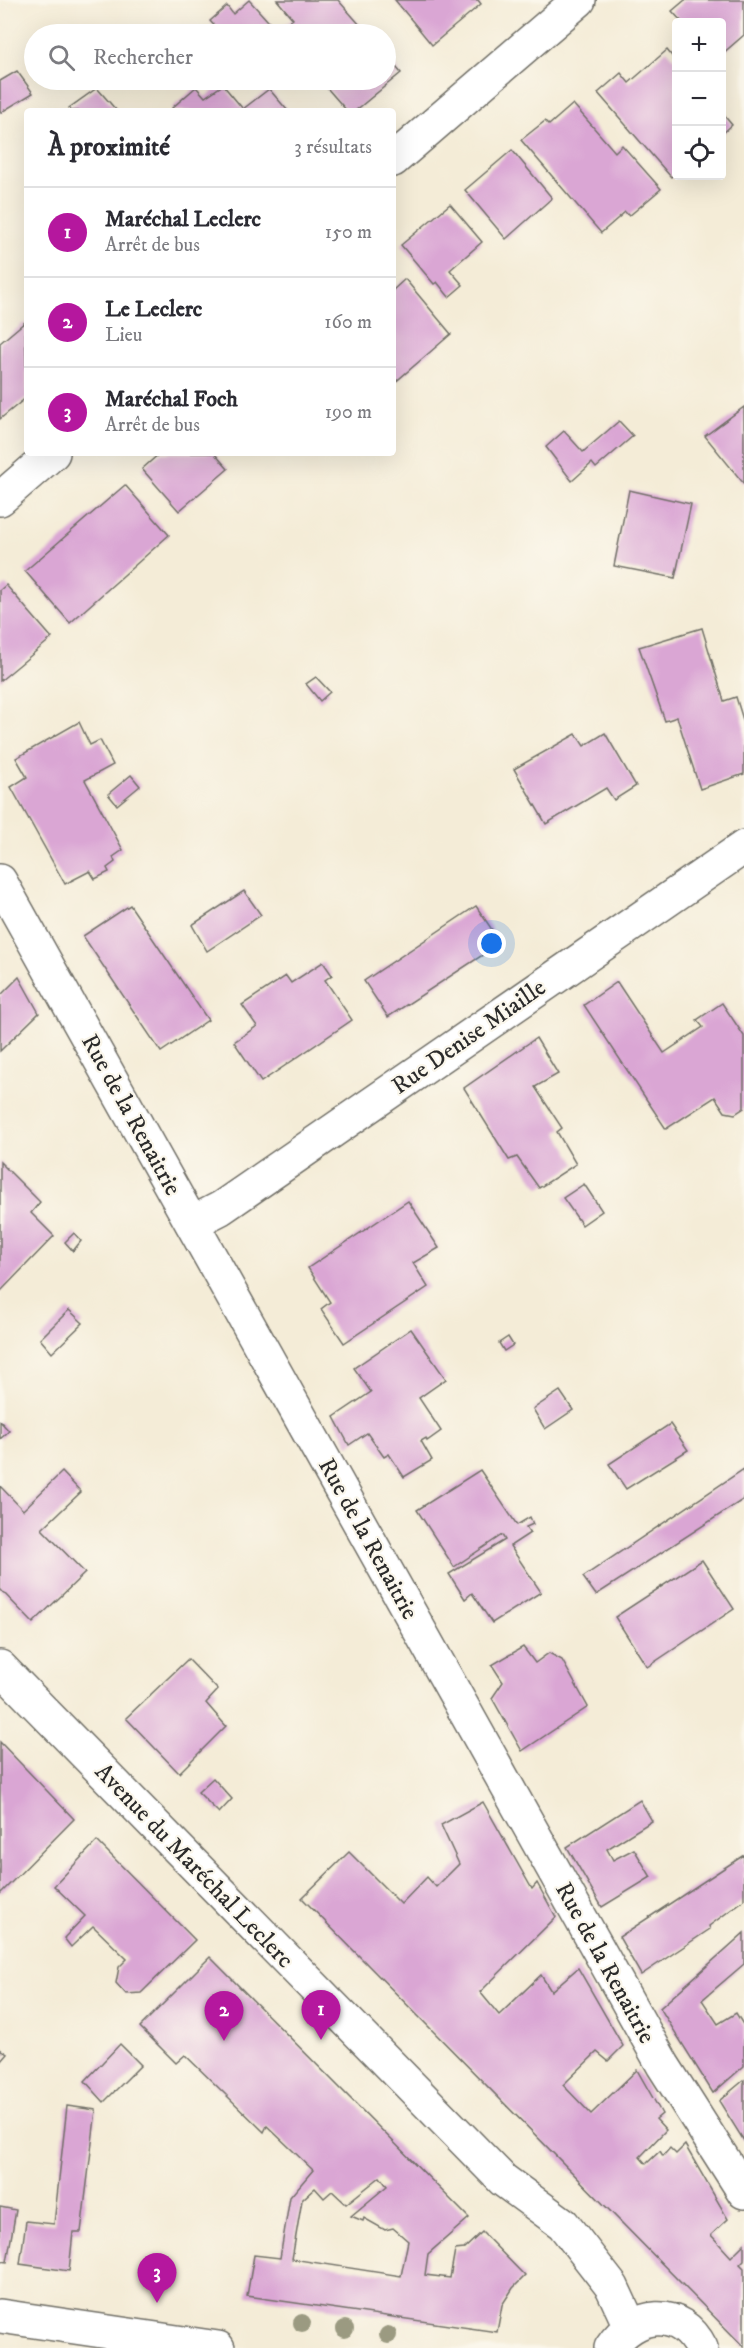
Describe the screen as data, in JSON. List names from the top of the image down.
{
  "streets": {
    "street": ["Rue Denise Miaille", "Rue de la Renaitrie", "Avenue du Maréchal Leclerc"]
  },
  "crossings": [
    ["Rue Denise Miaille", "Rue de la Renaitrie"]
  ],
  "page": {
    "map_buttons": ["+", "−"],
    "search": "Rechercher",
    "heading": ["À proximité", "3 résultats"],
    "list": [
      {
        "mark": "1",
        "name": "Maréchal Leclerc",
        "note": "Arrêt de bus",
        "value": "150 m"
      },
      {
        "mark": "2",
        "name": "Le Leclerc",
        "note": "Lieu",
        "value": "160 m"
      },
      {
        "mark": "3",
        "name": "Maréchal Foch",
        "note": "Arrêt de bus",
        "value": "190 m"
      }
    ],
    "pins": ["1", "2", "3"]
  }
}
